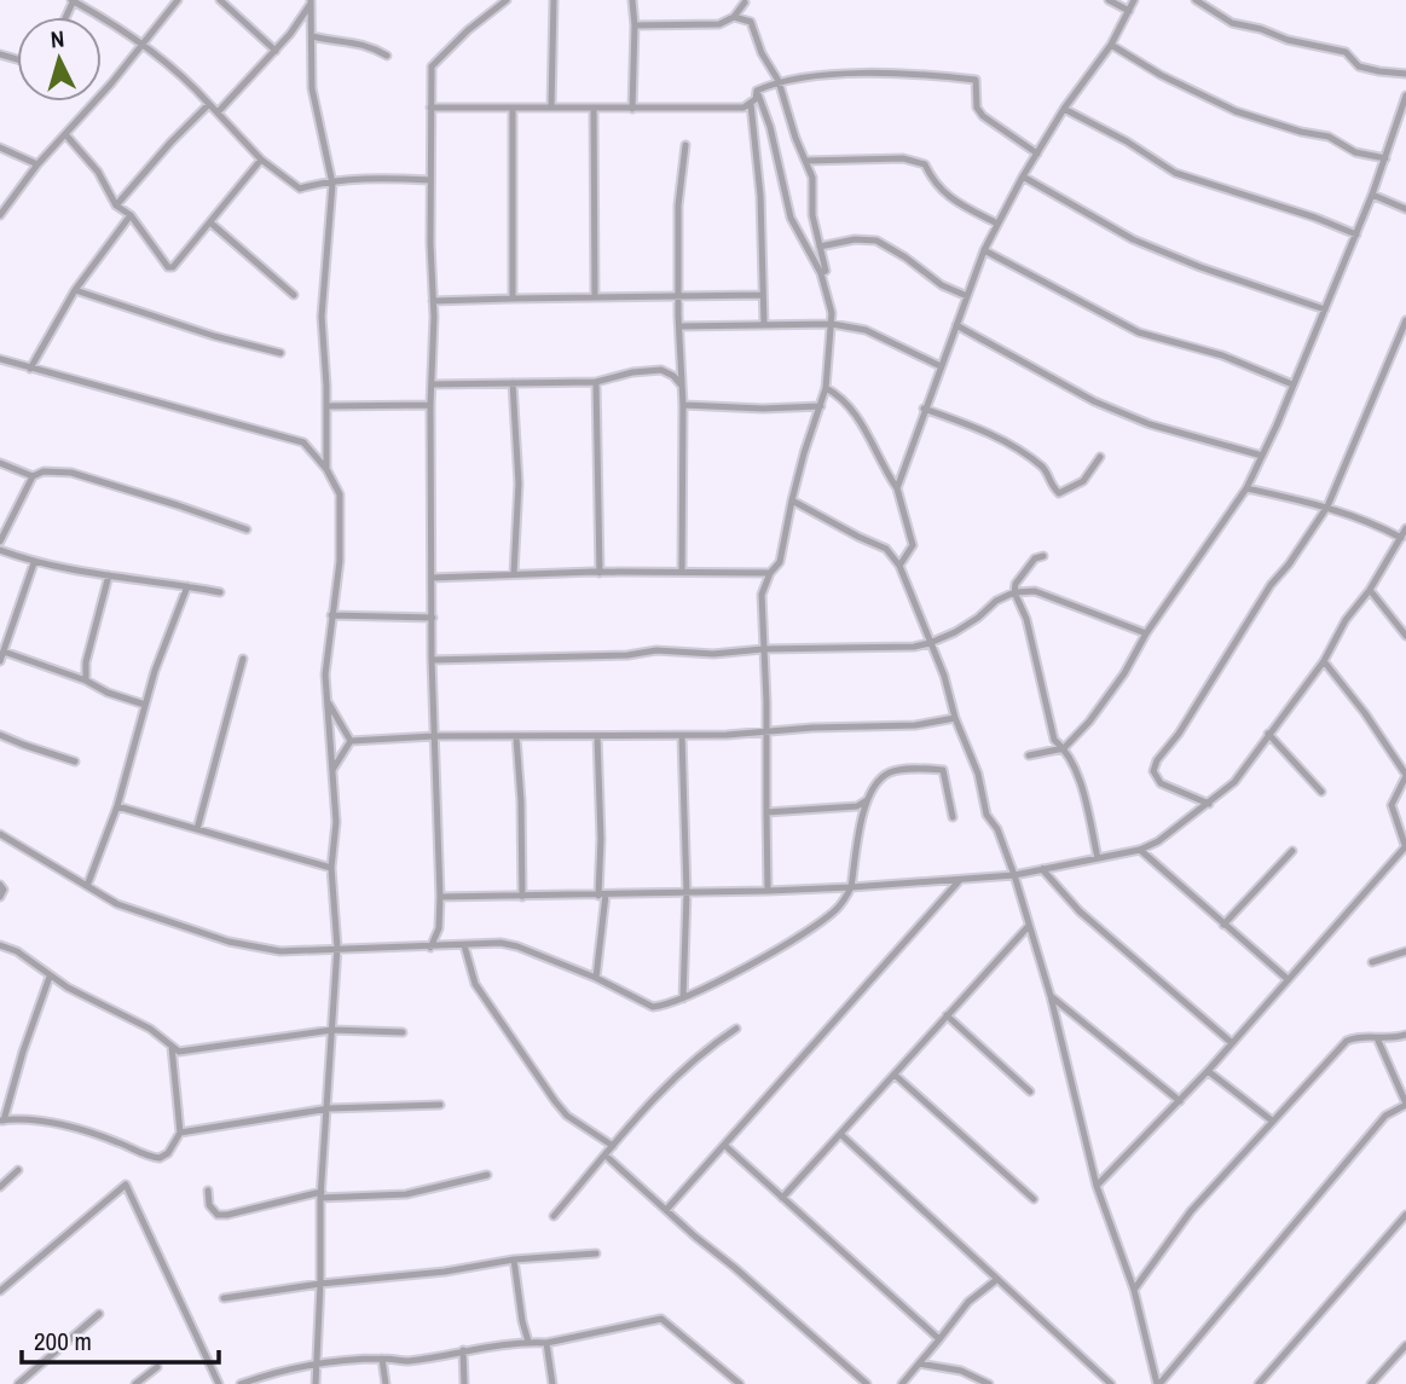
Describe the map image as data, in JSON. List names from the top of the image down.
{
  "scale_bar": "200 m",
  "north": "top"
}
